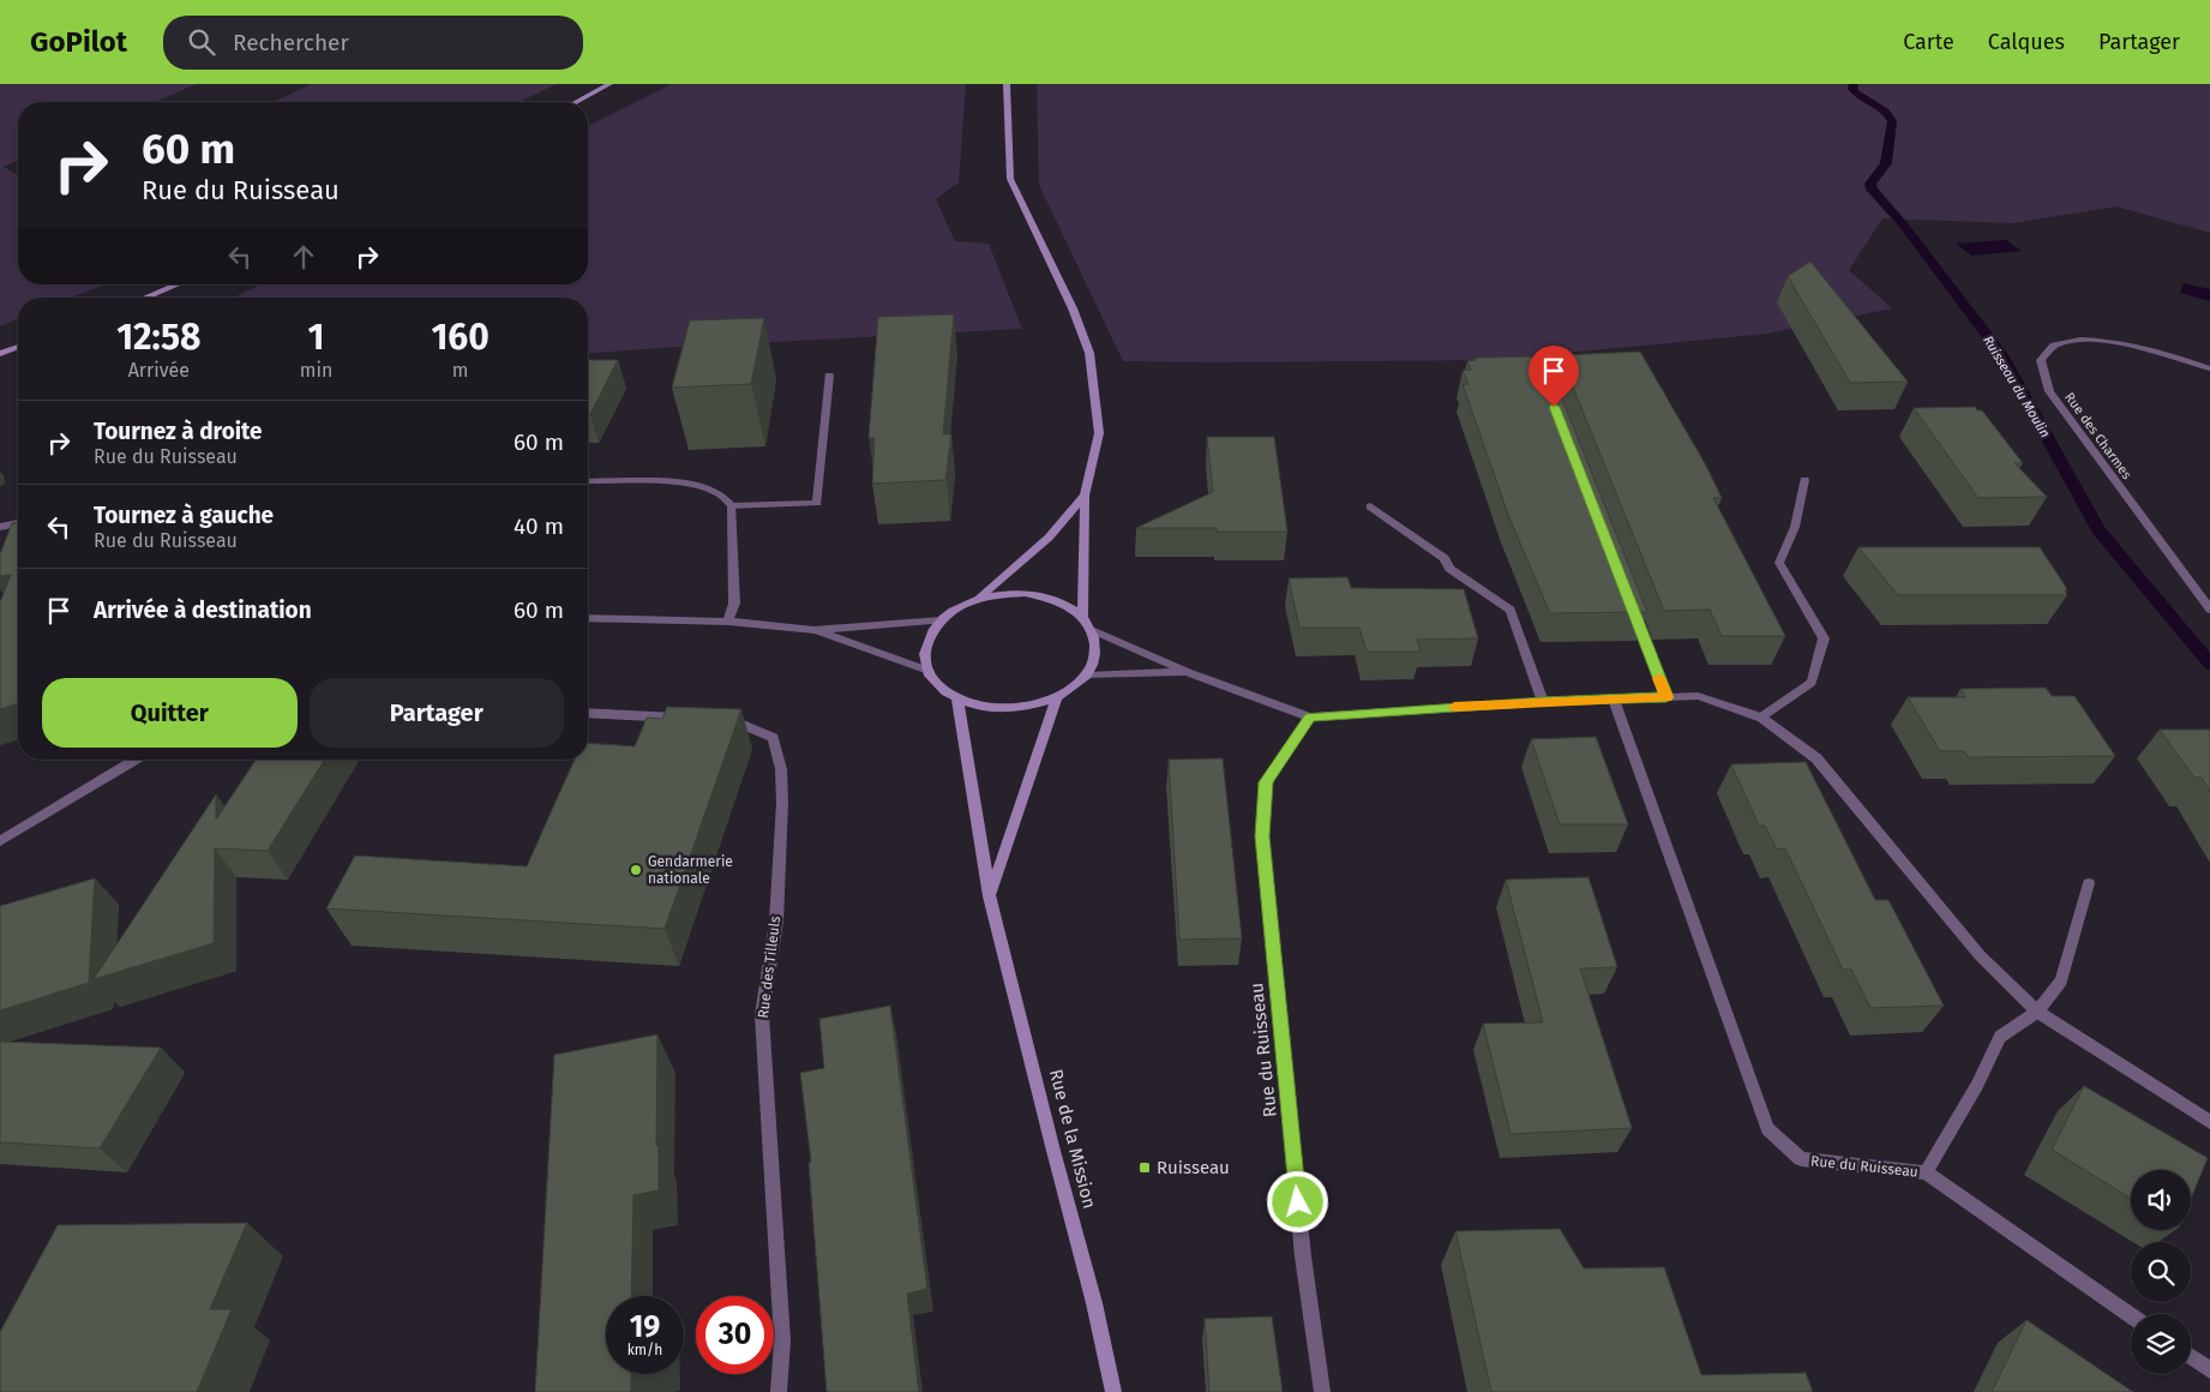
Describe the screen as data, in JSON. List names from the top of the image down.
{
  "streets": {
    "street": [
      "Rue des Charmes",
      "Rue des Tilleuls",
      "Rue du Ruisseau",
      "Rue de la Mission"
    ]
  },
  "water": ["Ruisseau du Moulin"],
  "places": {
    "other": ["Gendarmerie nationale"],
    "transit": ["Ruisseau"]
  },
  "page": {
    "header": "GoPilot",
    "search": "Rechercher",
    "nav": ["Carte", "Calques", "Partager"],
    "turn": ["60 m", "Rue du Ruisseau"],
    "eta": [
      "12:58",
      "Arrivée",
      "1",
      "min",
      "160",
      "m"
    ],
    "list": [
      {
        "name": "Tournez à droite",
        "note": "Rue du Ruisseau",
        "value": "60 m"
      },
      {
        "name": "Tournez à gauche",
        "note": "Rue du Ruisseau",
        "value": "40 m"
      },
      {
        "name": "Arrivée à destination",
        "value": "60 m"
      }
    ],
    "buttons": ["Quitter", "Partager"],
    "speed": "19 km/h",
    "limit": "30"
  }
}
